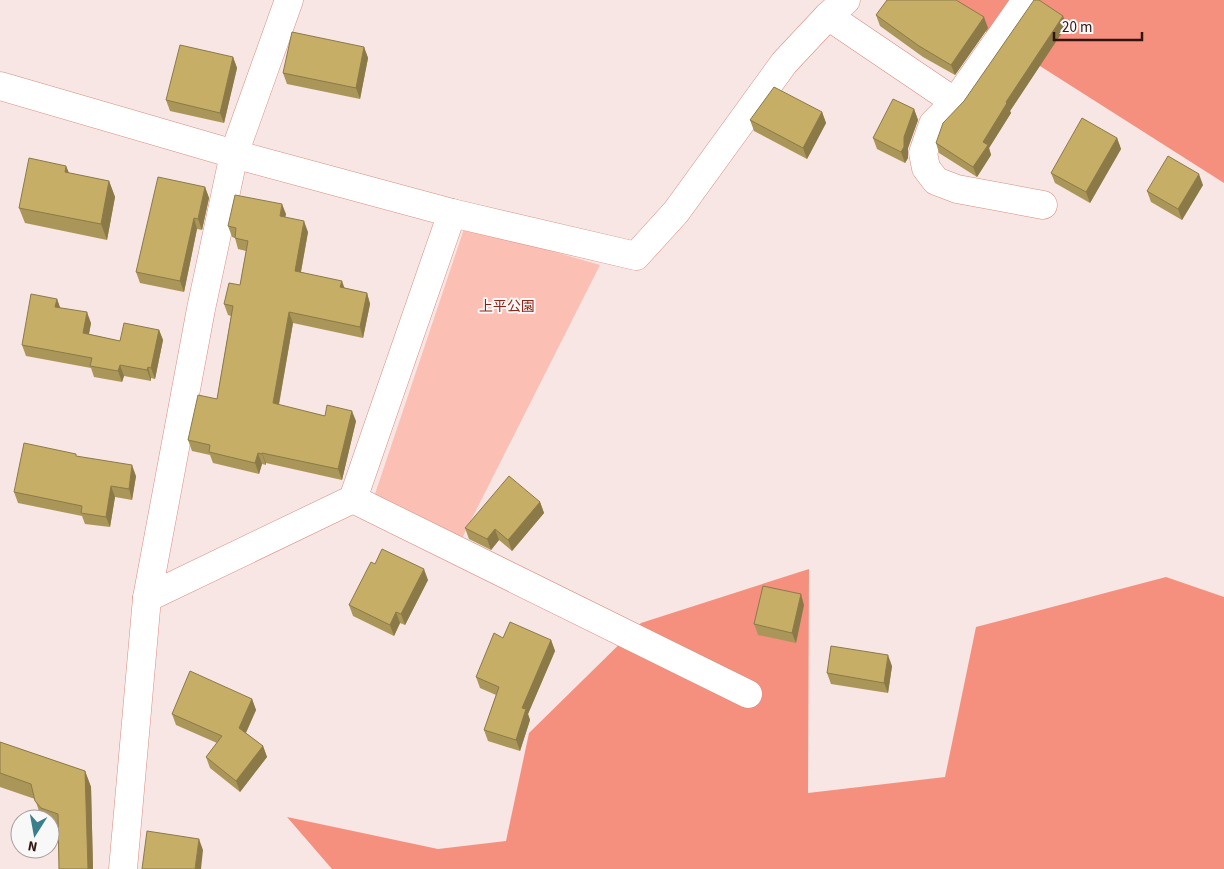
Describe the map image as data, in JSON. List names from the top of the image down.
{
  "parks": ["上平公園"],
  "scale_bar": "20 m",
  "north": "bottom"
}
